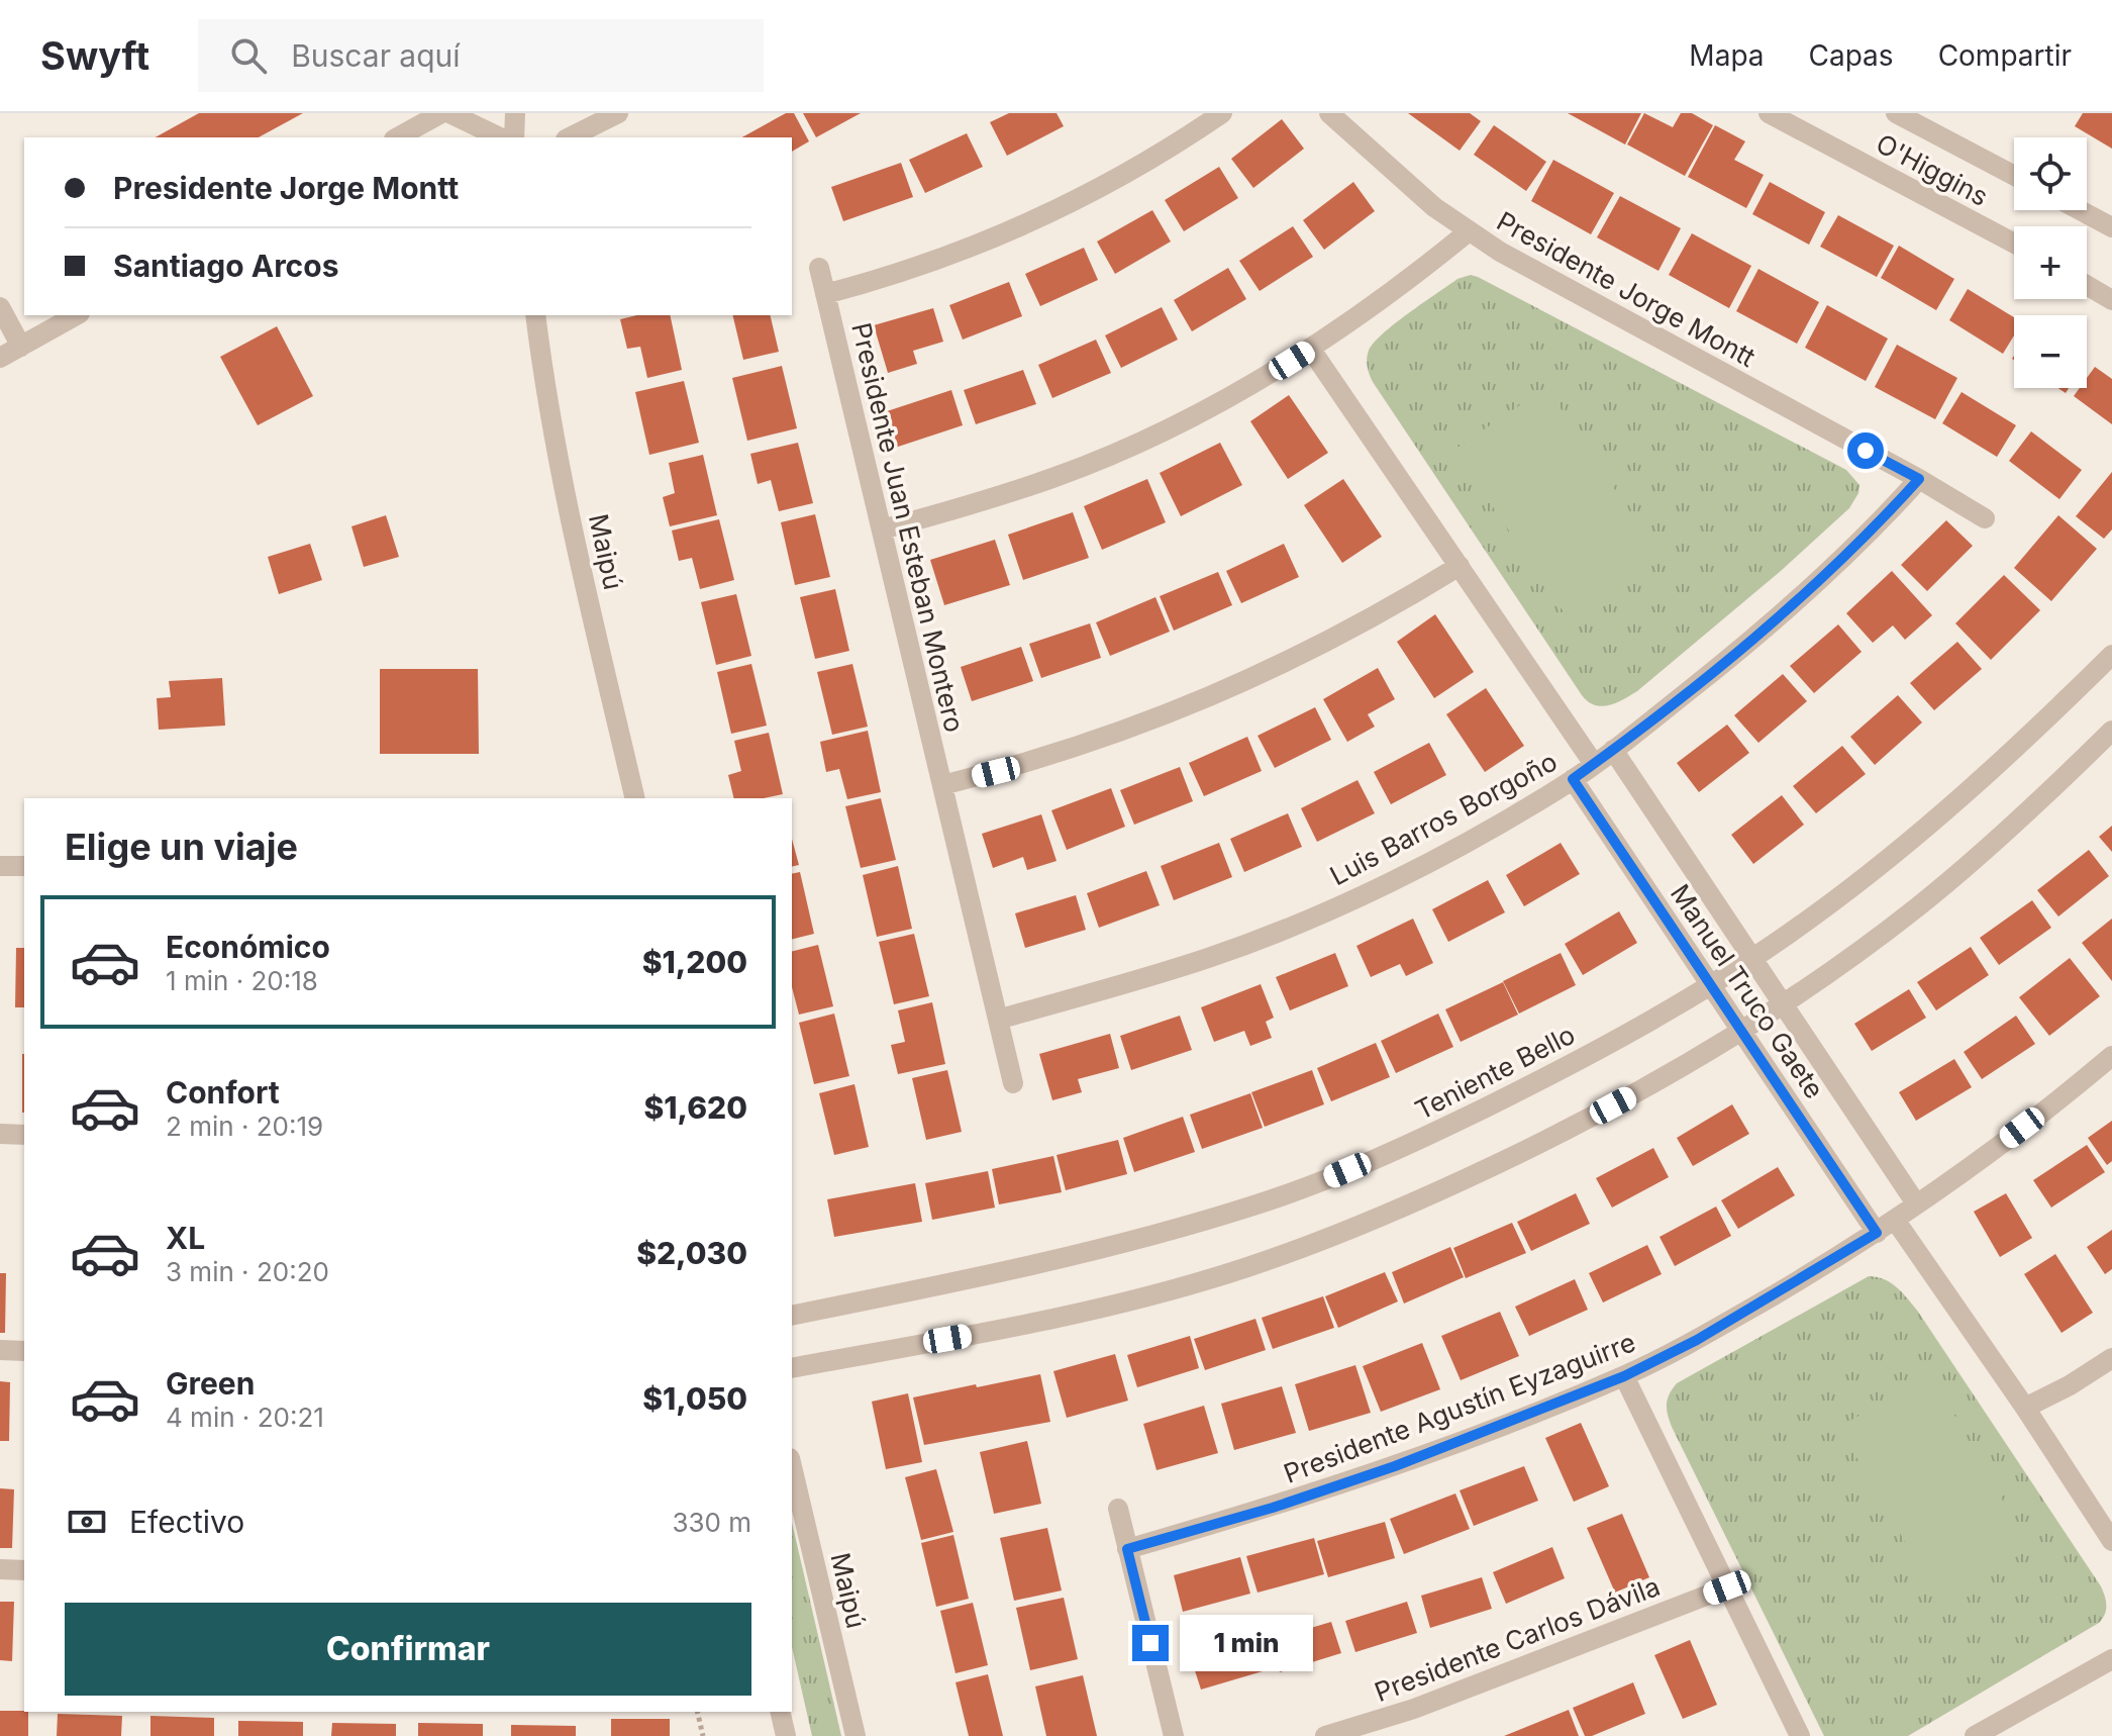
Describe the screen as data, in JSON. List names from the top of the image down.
{
  "streets": {
    "street": [
      "O'Higgins",
      "Presidente Jorge Montt",
      "Presidente Juan Esteban Montero",
      "Maipú",
      "Luis Barros Borgoño",
      "Manuel Truco Gaete",
      "Teniente Bello",
      "Presidente Agustín Eyzaguirre",
      "Presidente Carlos Dávila"
    ]
  },
  "crossings": [
    ["Presidente Jorge Montt", "Luis Barros Borgoño"],
    ["Presidente Juan Esteban Montero", "Luis Barros Borgoño"],
    ["Luis Barros Borgoño", "Manuel Truco Gaete"],
    ["Manuel Truco Gaete", "Teniente Bello"],
    ["Manuel Truco Gaete", "Presidente Agustín Eyzaguirre"]
  ],
  "page": {
    "header": "Swyft",
    "search": "Buscar aquí",
    "nav": ["Mapa", "Capas", "Compartir"],
    "map_buttons": ["+", "−"],
    "banner": ["Presidente Jorge Montt", "Santiago Arcos"],
    "heading": "Elige un viaje",
    "list": [
      {
        "name": "Económico",
        "note": "1 min · 20:18",
        "value": "$1,200"
      },
      {
        "name": "Confort",
        "note": "2 min · 20:19",
        "value": "$1,620"
      },
      {
        "name": "XL",
        "note": "3 min · 20:20",
        "value": "$2,030"
      },
      {
        "name": "Green",
        "note": "4 min · 20:21",
        "value": "$1,050"
      }
    ],
    "pay": ["Efectivo", "330 m"],
    "buttons": "Confirmar",
    "bubble": "1 min"
  }
}
